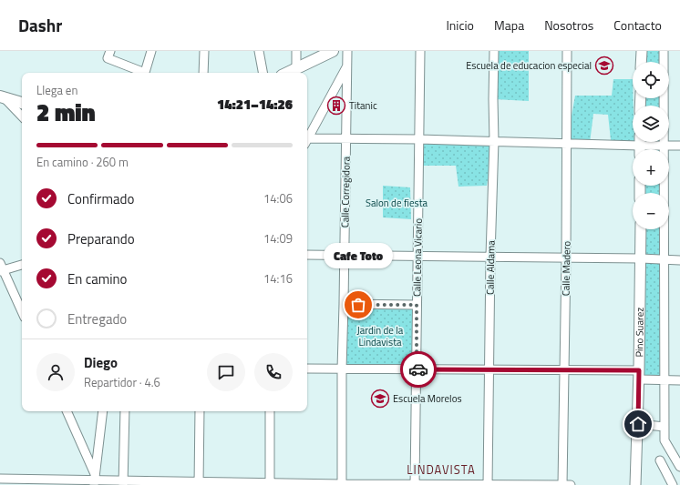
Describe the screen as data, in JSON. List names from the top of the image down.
{
  "streets": {
    "street": [
      "Calle Corregidora",
      "Calle Leona Vicario",
      "Calle Aldama",
      "Calle Madero",
      "Pino Suarez"
    ]
  },
  "districts": ["LINDAVISTA"],
  "parks": ["Salon de fiesta", "Jardin de la Lindavista"],
  "places": {
    "school or university": ["Escuela de educacion especial", "Escuela Morelos"],
    "building": ["Titanic"],
    "other": ["Cafe Toto"]
  },
  "page": {
    "header": "Dashr",
    "nav": [
      "Inicio",
      "Mapa",
      "Nosotros",
      "Contacto"
    ],
    "map_buttons": ["+", "−"],
    "heading": ["2 min", "Llega en", "14:21–14:26"],
    "panel": ["Diego", "Repartidor · 4.6"],
    "bar": "En camino · 260 m",
    "list": [
      ["Confirmado", "14:06"],
      ["Preparando", "14:09"],
      ["En camino", "14:16"],
      "Entregado"
    ],
    "bubble": "Cafe Toto"
  }
}
